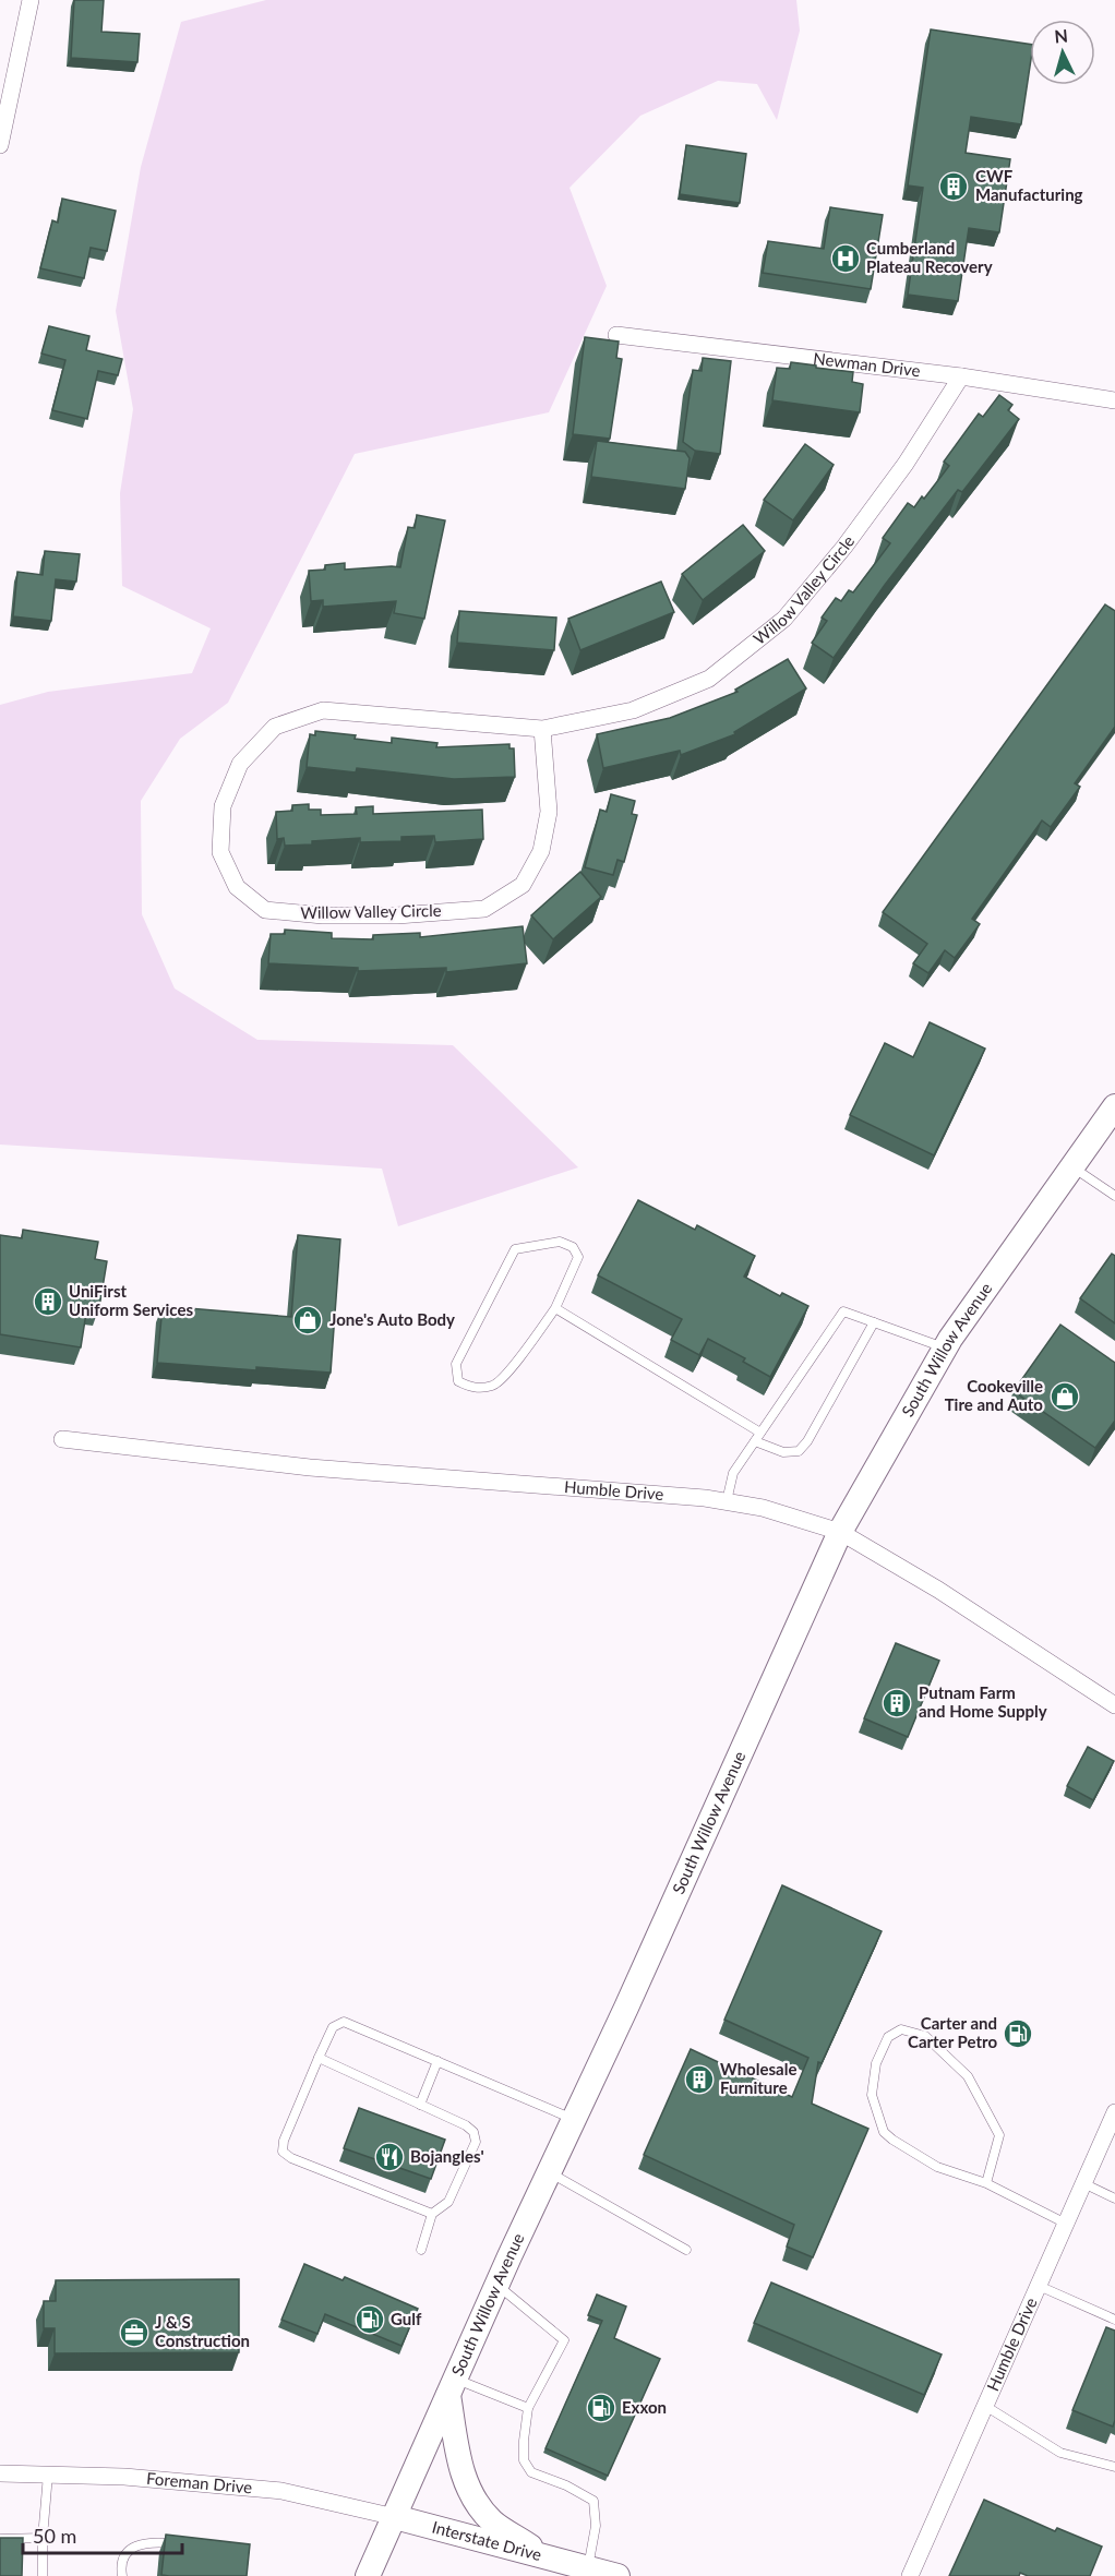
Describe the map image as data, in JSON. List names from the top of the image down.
{
  "streets": {
    "main road": ["South Willow Avenue", "Interstate Drive"],
    "street": [
      "Newman Drive",
      "Willow Valley Circle",
      "Humble Drive",
      "Foreman Drive"
    ]
  },
  "crossings": [
    ["Newman Drive", "Willow Valley Circle"],
    ["South Willow Avenue", "Humble Drive"],
    ["South Willow Avenue", "Foreman Drive"],
    ["South Willow Avenue", "Interstate Drive"],
    ["Foreman Drive", "Interstate Drive"]
  ],
  "places": {
    "building": [
      "CWF Manufacturing",
      "UniFirst Uniform Services",
      "Putnam Farm and Home Supply",
      "Wholesale Furniture"
    ],
    "hospital": ["Cumberland Plateau Recovery"],
    "shop": ["Jone's Auto Body", "Cookeville Tire and Auto"],
    "fuel station": ["Carter and Carter Petro", "Gulf", "Exxon"],
    "restaurant": ["Bojangles'"],
    "office": ["J & S Construction"]
  },
  "scale_bar": "50 m",
  "north": "top"
}
